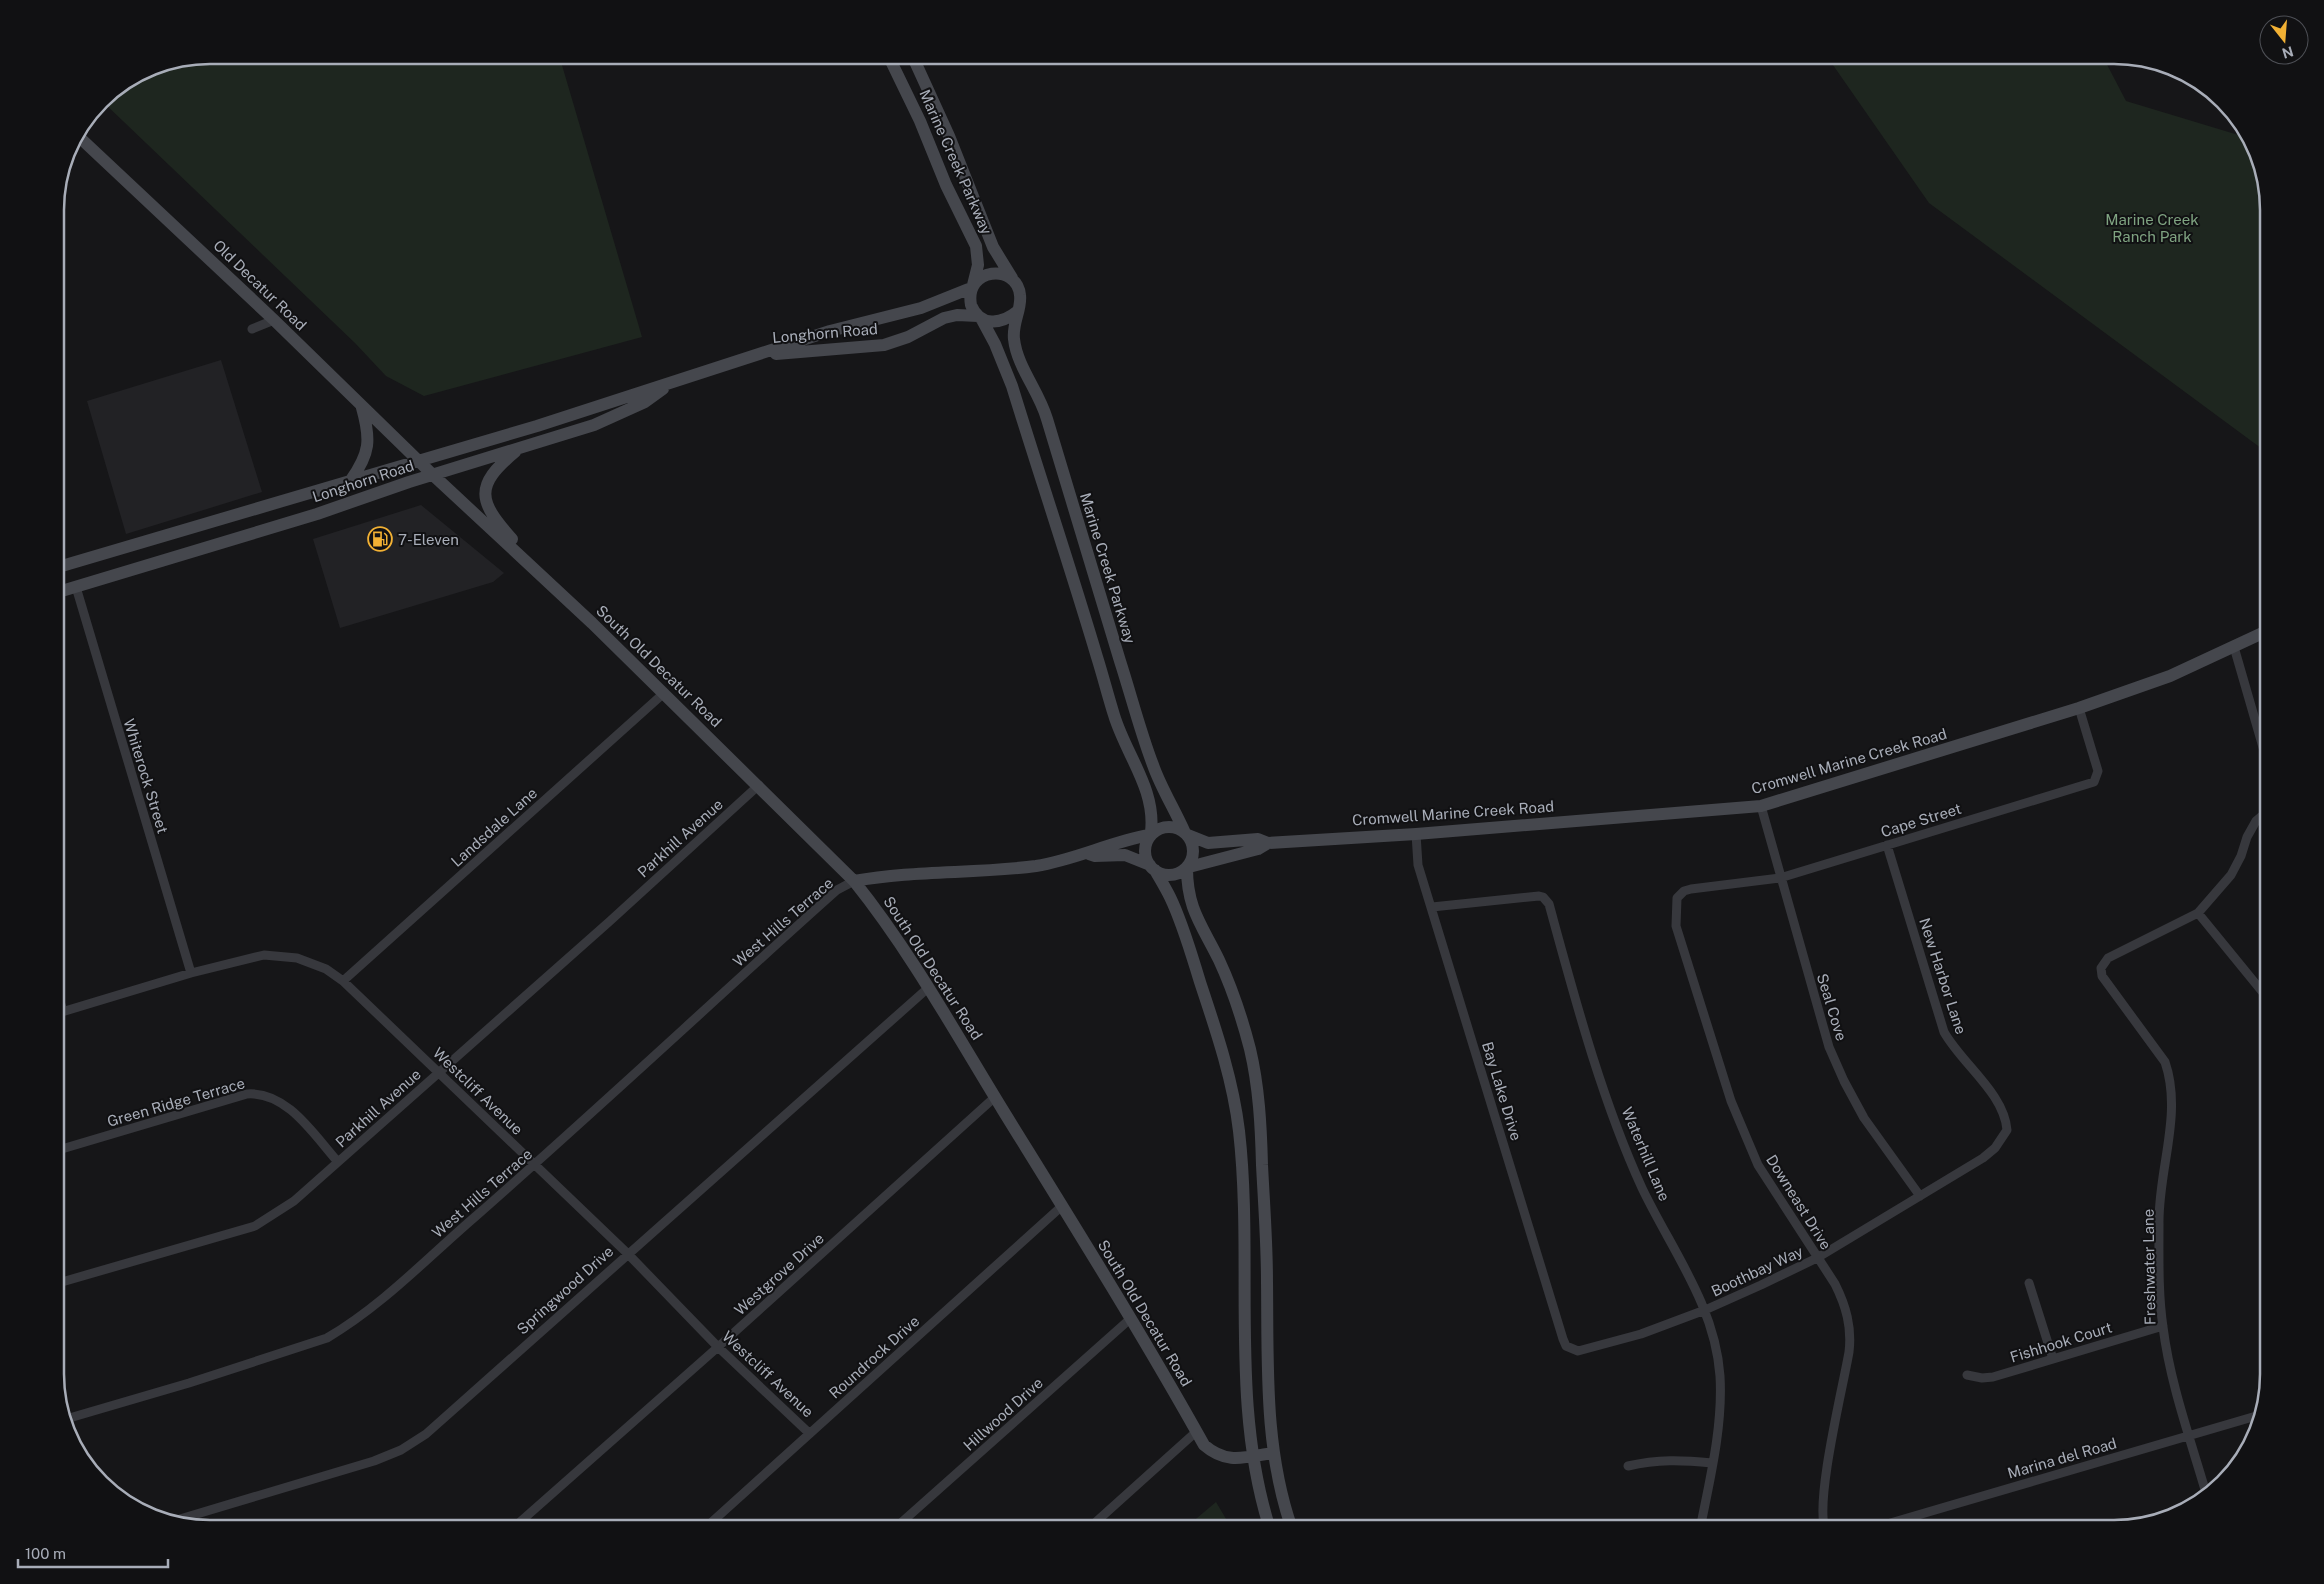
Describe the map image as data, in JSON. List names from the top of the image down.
{
  "streets": {
    "main road": [
      "Marine Creek Parkway",
      "Old Decatur Road",
      "Longhorn Road",
      "South Old Decatur Road",
      "Cromwell Marine Creek Road"
    ],
    "street": [
      "Whiterock Street",
      "Cape Street",
      "Landsdale Lane",
      "Parkhill Avenue",
      "West Hills Terrace",
      "New Harbor Lane",
      "Seal Cove",
      "Westcliff Avenue",
      "Bay Lake Drive",
      "Green Ridge Terrace",
      "Waterhill Lane",
      "Downeast Drive",
      "Freshwater Lane",
      "Boothbay Way",
      "Westgrove Drive",
      "Springwood Drive",
      "Fishhook Court",
      "Roundrock Drive",
      "Hillwood Drive",
      "Marina del Road"
    ]
  },
  "crossings": [
    ["Marine Creek Parkway", "Longhorn Road"],
    ["Marine Creek Parkway", "Cromwell Marine Creek Road"],
    ["Old Decatur Road", "Longhorn Road"],
    ["Old Decatur Road", "South Old Decatur Road"],
    ["Longhorn Road", "South Old Decatur Road"],
    ["Longhorn Road", "Whiterock Street"],
    ["South Old Decatur Road", "Landsdale Lane"],
    ["South Old Decatur Road", "Parkhill Avenue"],
    ["South Old Decatur Road", "West Hills Terrace"],
    ["South Old Decatur Road", "Westgrove Drive"],
    ["South Old Decatur Road", "Springwood Drive"],
    ["South Old Decatur Road", "Roundrock Drive"],
    ["South Old Decatur Road", "Hillwood Drive"],
    ["Cromwell Marine Creek Road", "Cape Street"],
    ["Cromwell Marine Creek Road", "Seal Cove"],
    ["Cromwell Marine Creek Road", "Bay Lake Drive"],
    ["Whiterock Street", "Westcliff Avenue"],
    ["Cape Street", "New Harbor Lane"],
    ["Cape Street", "Seal Cove"],
    ["Cape Street", "Downeast Drive"],
    ["Landsdale Lane", "Westcliff Avenue"],
    ["Parkhill Avenue", "Westcliff Avenue"],
    ["Parkhill Avenue", "Green Ridge Terrace"],
    ["West Hills Terrace", "Westcliff Avenue"],
    ["New Harbor Lane", "Boothbay Way"],
    ["Seal Cove", "Boothbay Way"],
    ["Westcliff Avenue", "Westgrove Drive"],
    ["Westcliff Avenue", "Springwood Drive"],
    ["Westcliff Avenue", "Roundrock Drive"],
    ["Bay Lake Drive", "Waterhill Lane"],
    ["Bay Lake Drive", "Boothbay Way"],
    ["Waterhill Lane", "Boothbay Way"],
    ["Downeast Drive", "Boothbay Way"],
    ["Freshwater Lane", "Fishhook Court"],
    ["Freshwater Lane", "Marina del Road"]
  ],
  "parks": ["Marine Creek Ranch Park"],
  "places": {
    "fuel station": ["7-Eleven"]
  },
  "scale_bar": "100 m",
  "north": "bottom"
}
